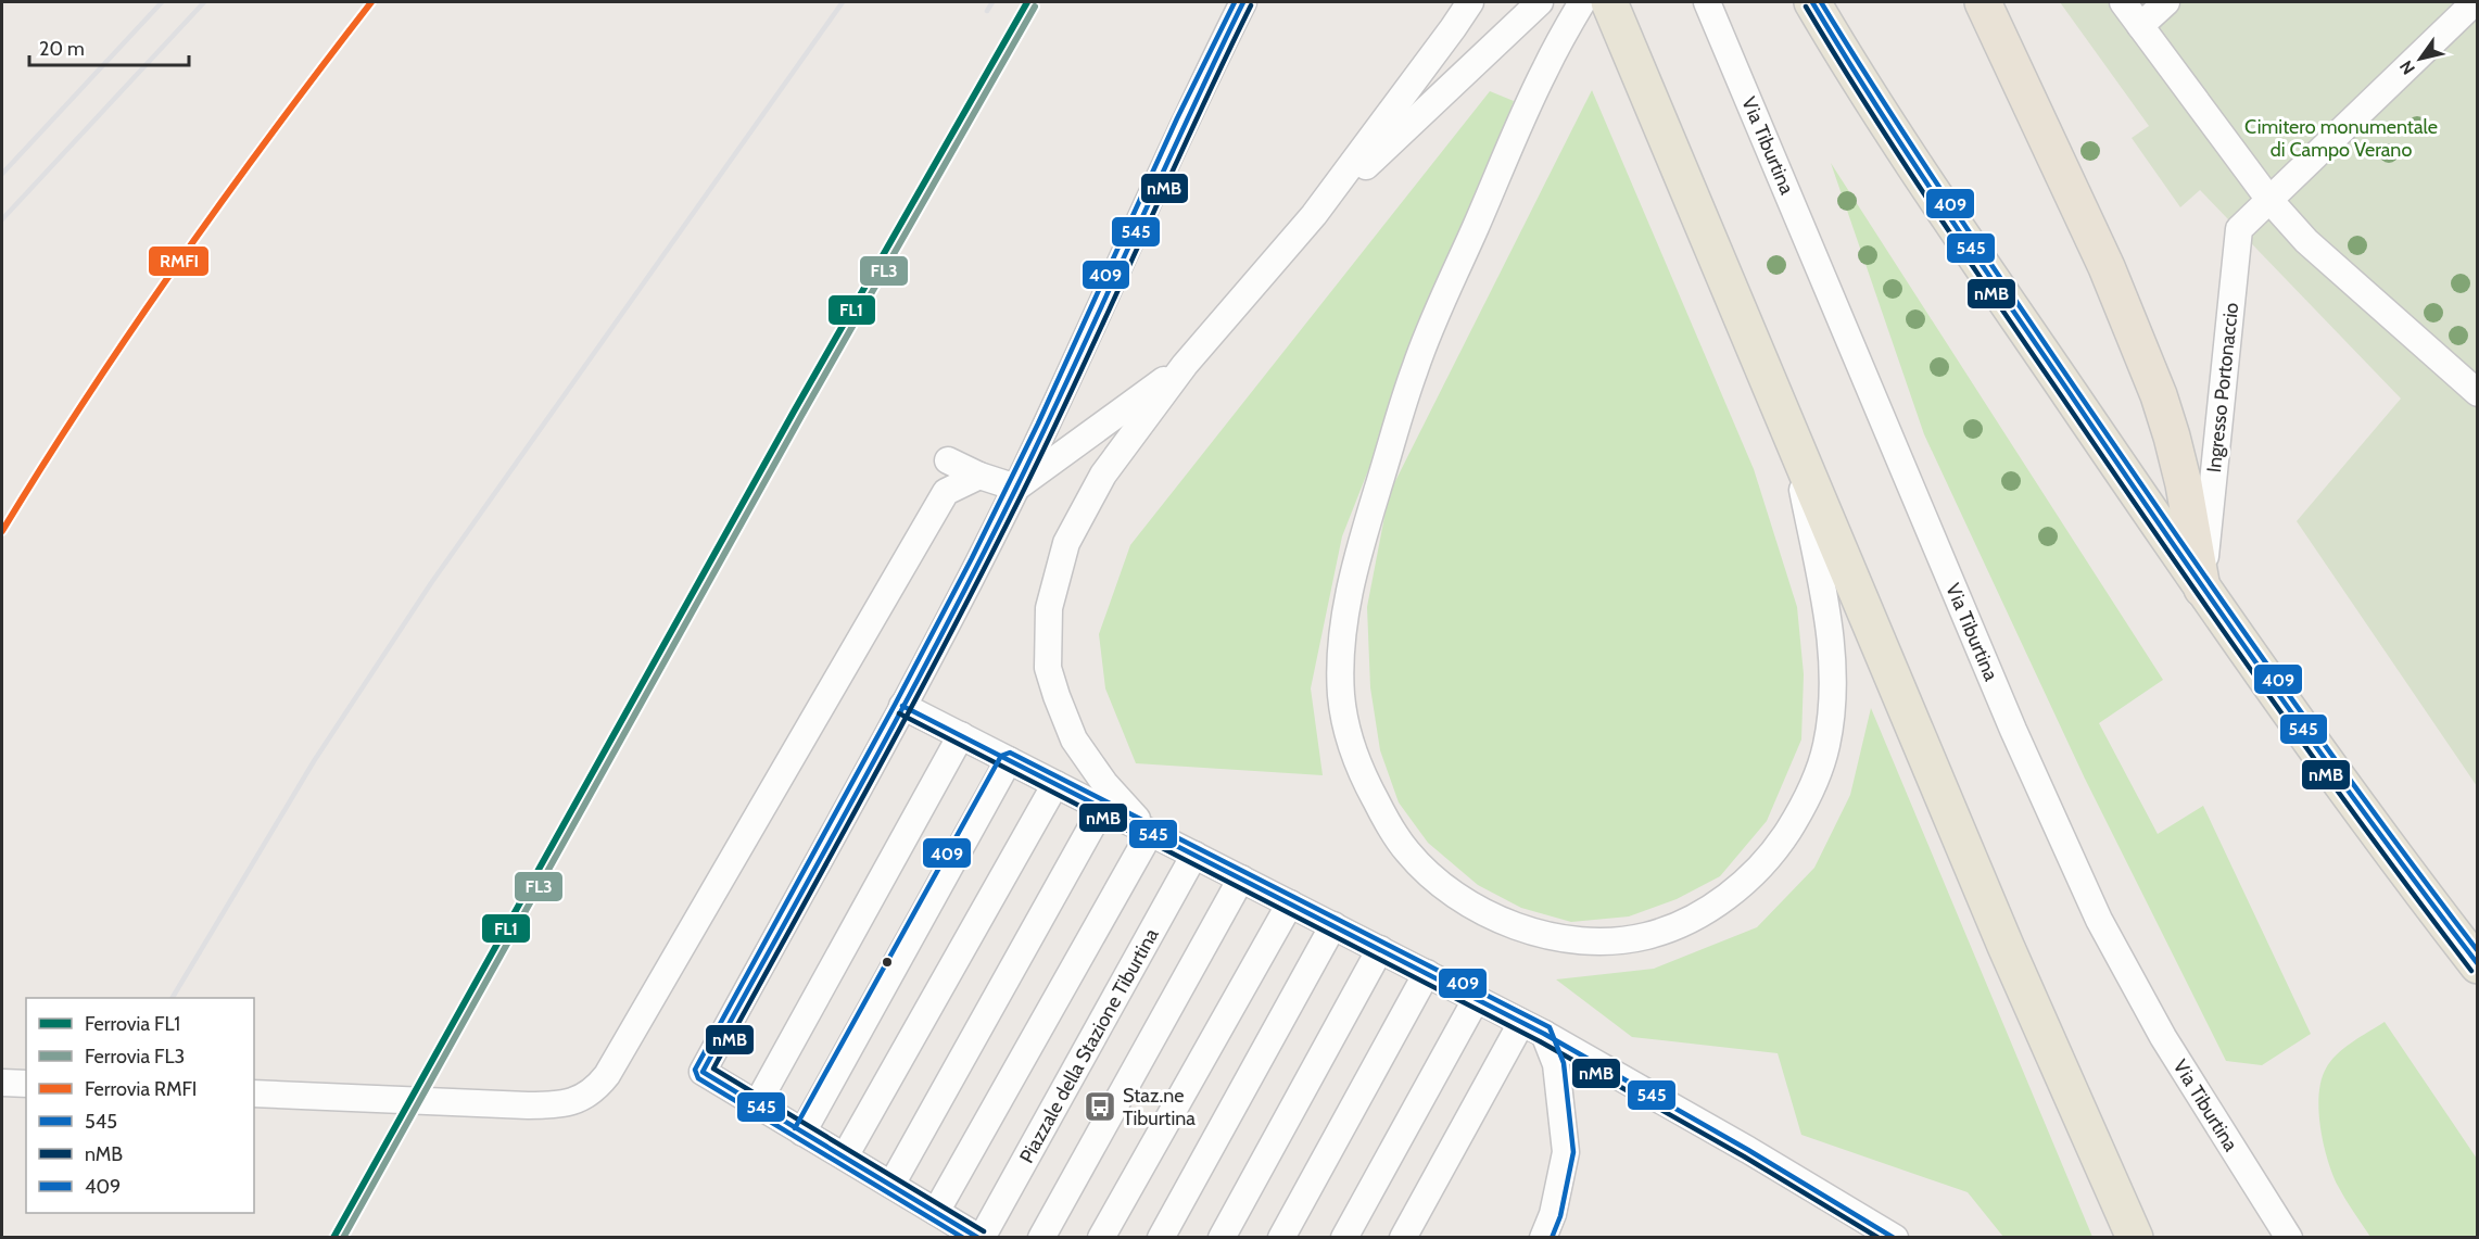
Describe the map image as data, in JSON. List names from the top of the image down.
{
  "streets": {
    "lane": ["Via Tiburtina", "Ingresso Portonaccio", "Piazzale della Stazione Tiburtina"]
  },
  "parks": ["Cimitero monumentale di Campo Verano"],
  "places": {
    "bus stop": ["Staz.ne Tiburtina"]
  },
  "lines": [
    "rail line FL1",
    "rail line RMFI",
    "transit line 545",
    "transit line 409",
    "transit line nMB",
    "rail line FL3"
  ],
  "legend": [
    "Ferrovia FL1",
    "Ferrovia FL3",
    "Ferrovia RMFI",
    "545",
    "nMB",
    "409"
  ],
  "scale_bar": "20 m",
  "north": "bottom left"
}
